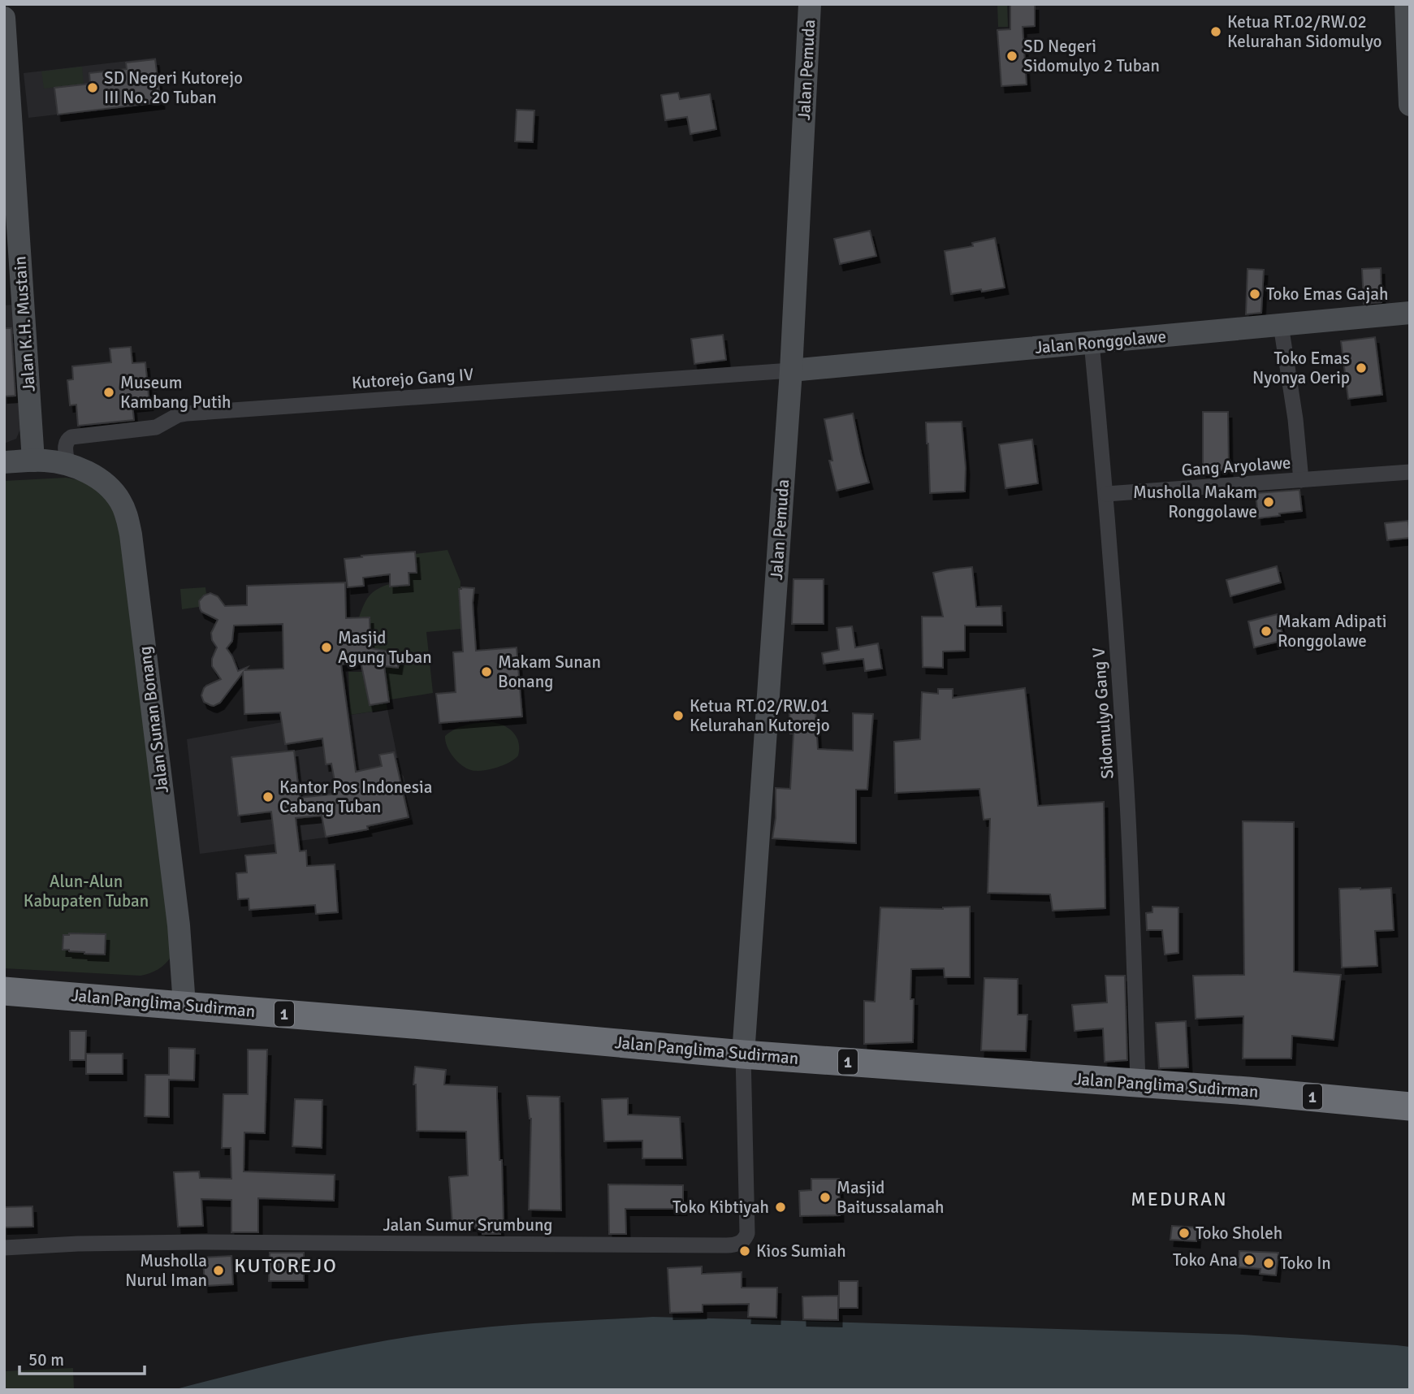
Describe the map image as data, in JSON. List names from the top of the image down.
{
  "streets": {
    "highway": ["Jalan Panglima Sudirman", "1"],
    "main road": [
      "Jalan Pemuda",
      "Jalan K.H. Mustain",
      "Jalan Ronggolawe",
      "Jalan Sunan Bonang"
    ],
    "street": [
      "Kutorejo Gang IV",
      "Gang Aryolawe",
      "Sidomulyo Gang V",
      "Jalan Sumur Srumbung"
    ]
  },
  "crossings": [
    ["Jalan Pemuda", "Jalan Ronggolawe"],
    ["Jalan Pemuda", "Kutorejo Gang IV"],
    ["Jalan Pemuda", "Jalan Panglima Sudirman"],
    ["Jalan Pemuda", "Jalan Sumur Srumbung"],
    ["Jalan K.H. Mustain", "Jalan Sunan Bonang"],
    ["Jalan Ronggolawe", "Kutorejo Gang IV"],
    ["Jalan Ronggolawe", "Gang Aryolawe"],
    ["Jalan Ronggolawe", "Sidomulyo Gang V"],
    ["Kutorejo Gang IV", "Jalan Sunan Bonang"],
    ["Gang Aryolawe", "Sidomulyo Gang V"],
    ["Sidomulyo Gang V", "Jalan Panglima Sudirman"],
    ["Jalan Sunan Bonang", "Jalan Panglima Sudirman"],
    ["Jalan Panglima Sudirman", "Jalan Sumur Srumbung"]
  ],
  "districts": ["MEDURAN", "KUTOREJO"],
  "parks": ["Alun-Alun Kabupaten Tuban"],
  "places": [
    "Ketua RT.02/RW.02 Kelurahan Sidomulyo",
    "SD Negeri Sidomulyo 2 Tuban",
    "SD Negeri Kutorejo III No. 20 Tuban",
    "Toko Emas Gajah",
    "Toko Emas Nyonya Oerip",
    "Museum Kambang Putih",
    "Musholla Makam Ronggolawe",
    "Makam Adipati Ronggolawe",
    "Masjid Agung Tuban",
    "Makam Sunan Bonang",
    "Ketua RT.02/RW.01 Kelurahan Kutorejo",
    "Kantor Pos Indonesia Cabang Tuban",
    "Masjid Baitussalamah",
    "Toko Kibtiyah",
    "Toko Sholeh",
    "Kios Sumiah",
    "Toko Ana",
    "Toko In",
    "Musholla Nurul Iman"
  ],
  "scale_bar": "50 m"
}
